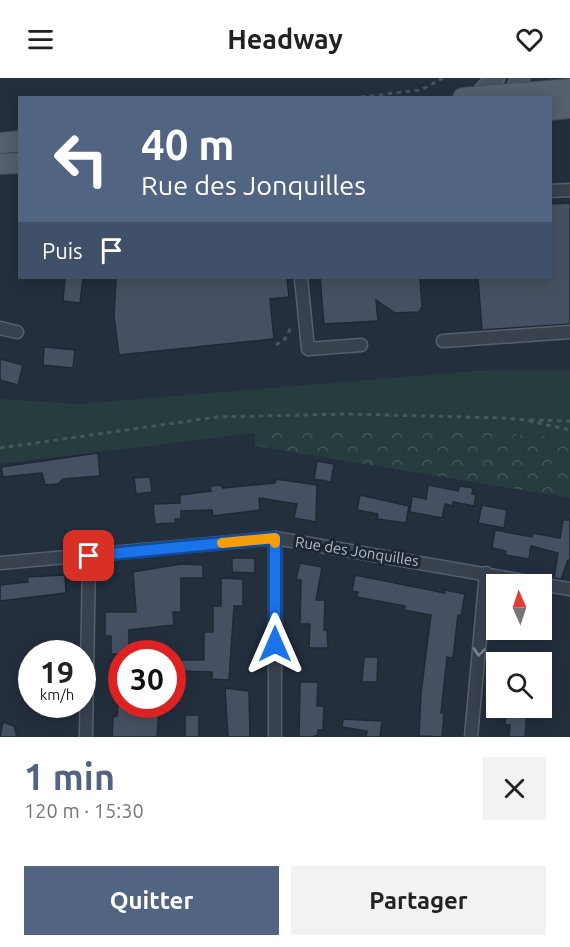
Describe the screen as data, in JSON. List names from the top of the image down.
{
  "streets": {
    "street": ["Rue des Jonquilles"]
  },
  "north": "top",
  "page": {
    "header": "Headway",
    "turn": ["40 m", "Rue des Jonquilles"],
    "then": "Puis",
    "speed": "19 km/h",
    "limit": "30",
    "heading": ["1 min", "120 m · 15:30"],
    "buttons": ["Quitter", "Partager"]
  }
}
